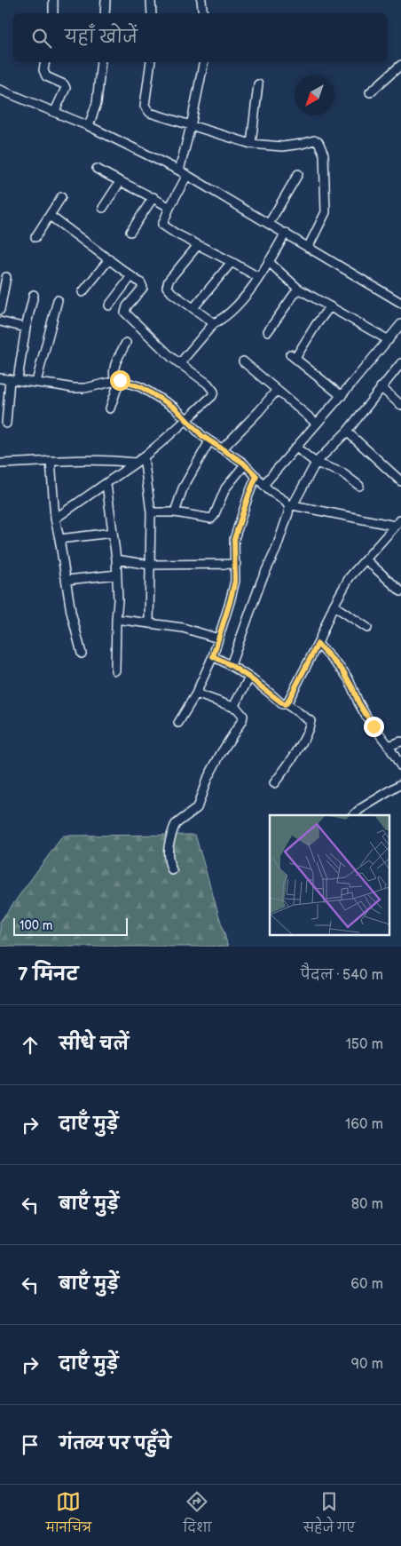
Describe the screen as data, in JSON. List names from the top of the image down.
{
  "scale_bar": "100 m",
  "north": "bottom left",
  "page": {
    "search": "यहाँ खोजें",
    "scale": "100 m",
    "heading": ["7 मिनट", "पैदल · 540 m"],
    "list": [
      ["सीधे चलें", "150 m"],
      ["दाएँ मुड़ें", "160 m"],
      ["बाएँ मुड़ें", "80 m"],
      ["बाएँ मुड़ें", "60 m"],
      ["दाएँ मुड़ें", "90 m"],
      "गंतव्य पर पहुँचे"
    ],
    "nav": ["मानचित्र", "दिशा", "सहेजे गए"]
  }
}
